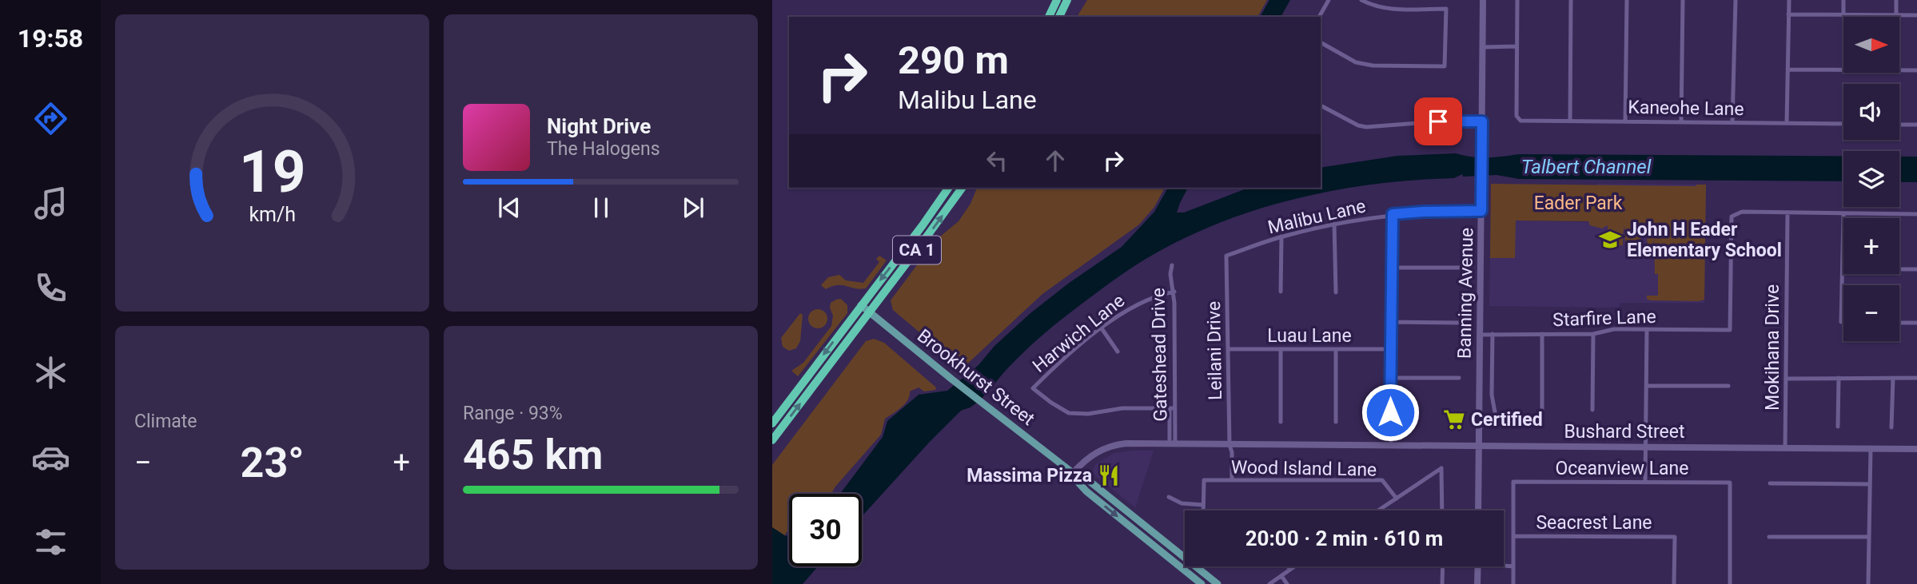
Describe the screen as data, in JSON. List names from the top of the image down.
{
  "streets": {
    "highway": ["CA 1"],
    "main road": ["Brookhurst Street"],
    "street": [
      "Kaneohe Lane",
      "Malibu Lane",
      "Banning Avenue",
      "Starfire Lane",
      "Harwich Lane",
      "Luau Lane",
      "Mokihana Drive",
      "Leilani Drive",
      "Gateshead Drive",
      "Bushard Street",
      "Wood Island Lane",
      "Oceanview Lane",
      "Seacrest Lane"
    ]
  },
  "crossings": [
    ["Malibu Lane", "Banning Avenue"],
    ["Malibu Lane", "Leilani Drive"],
    ["CA 1", "Brookhurst Street"],
    ["Banning Avenue", "Starfire Lane"],
    ["Banning Avenue", "Bushard Street"],
    ["Starfire Lane", "Mokihana Drive"],
    ["Harwich Lane", "Gateshead Drive"],
    ["Luau Lane", "Leilani Drive"],
    ["Mokihana Drive", "Bushard Street"],
    ["Leilani Drive", "Bushard Street"],
    ["Leilani Drive", "Wood Island Lane"],
    ["Gateshead Drive", "Bushard Street"],
    ["Brookhurst Street", "Bushard Street"],
    ["Oceanview Lane", "Seacrest Lane"]
  ],
  "water": ["Talbert Channel"],
  "parks": ["Eader Park"],
  "places": {
    "school or university": ["John H Eader Elementary School"],
    "supermarket": ["Certified"],
    "restaurant": ["Massima Pizza"]
  },
  "north": "right",
  "page": {
    "tabs": "19:58",
    "map_buttons": ["+", "−"],
    "turn": ["290 m", "Malibu Lane"],
    "song": ["Night Drive", "The Halogens"],
    "tile": [
      "Climate",
      ["Range · 93%", "465 km"]
    ],
    "heat": ["−", "23°", "+"],
    "limit": "30",
    "trip": "20:00 · 2 min · 610 m",
    "gauge": ["19", "km/h"]
  }
}
